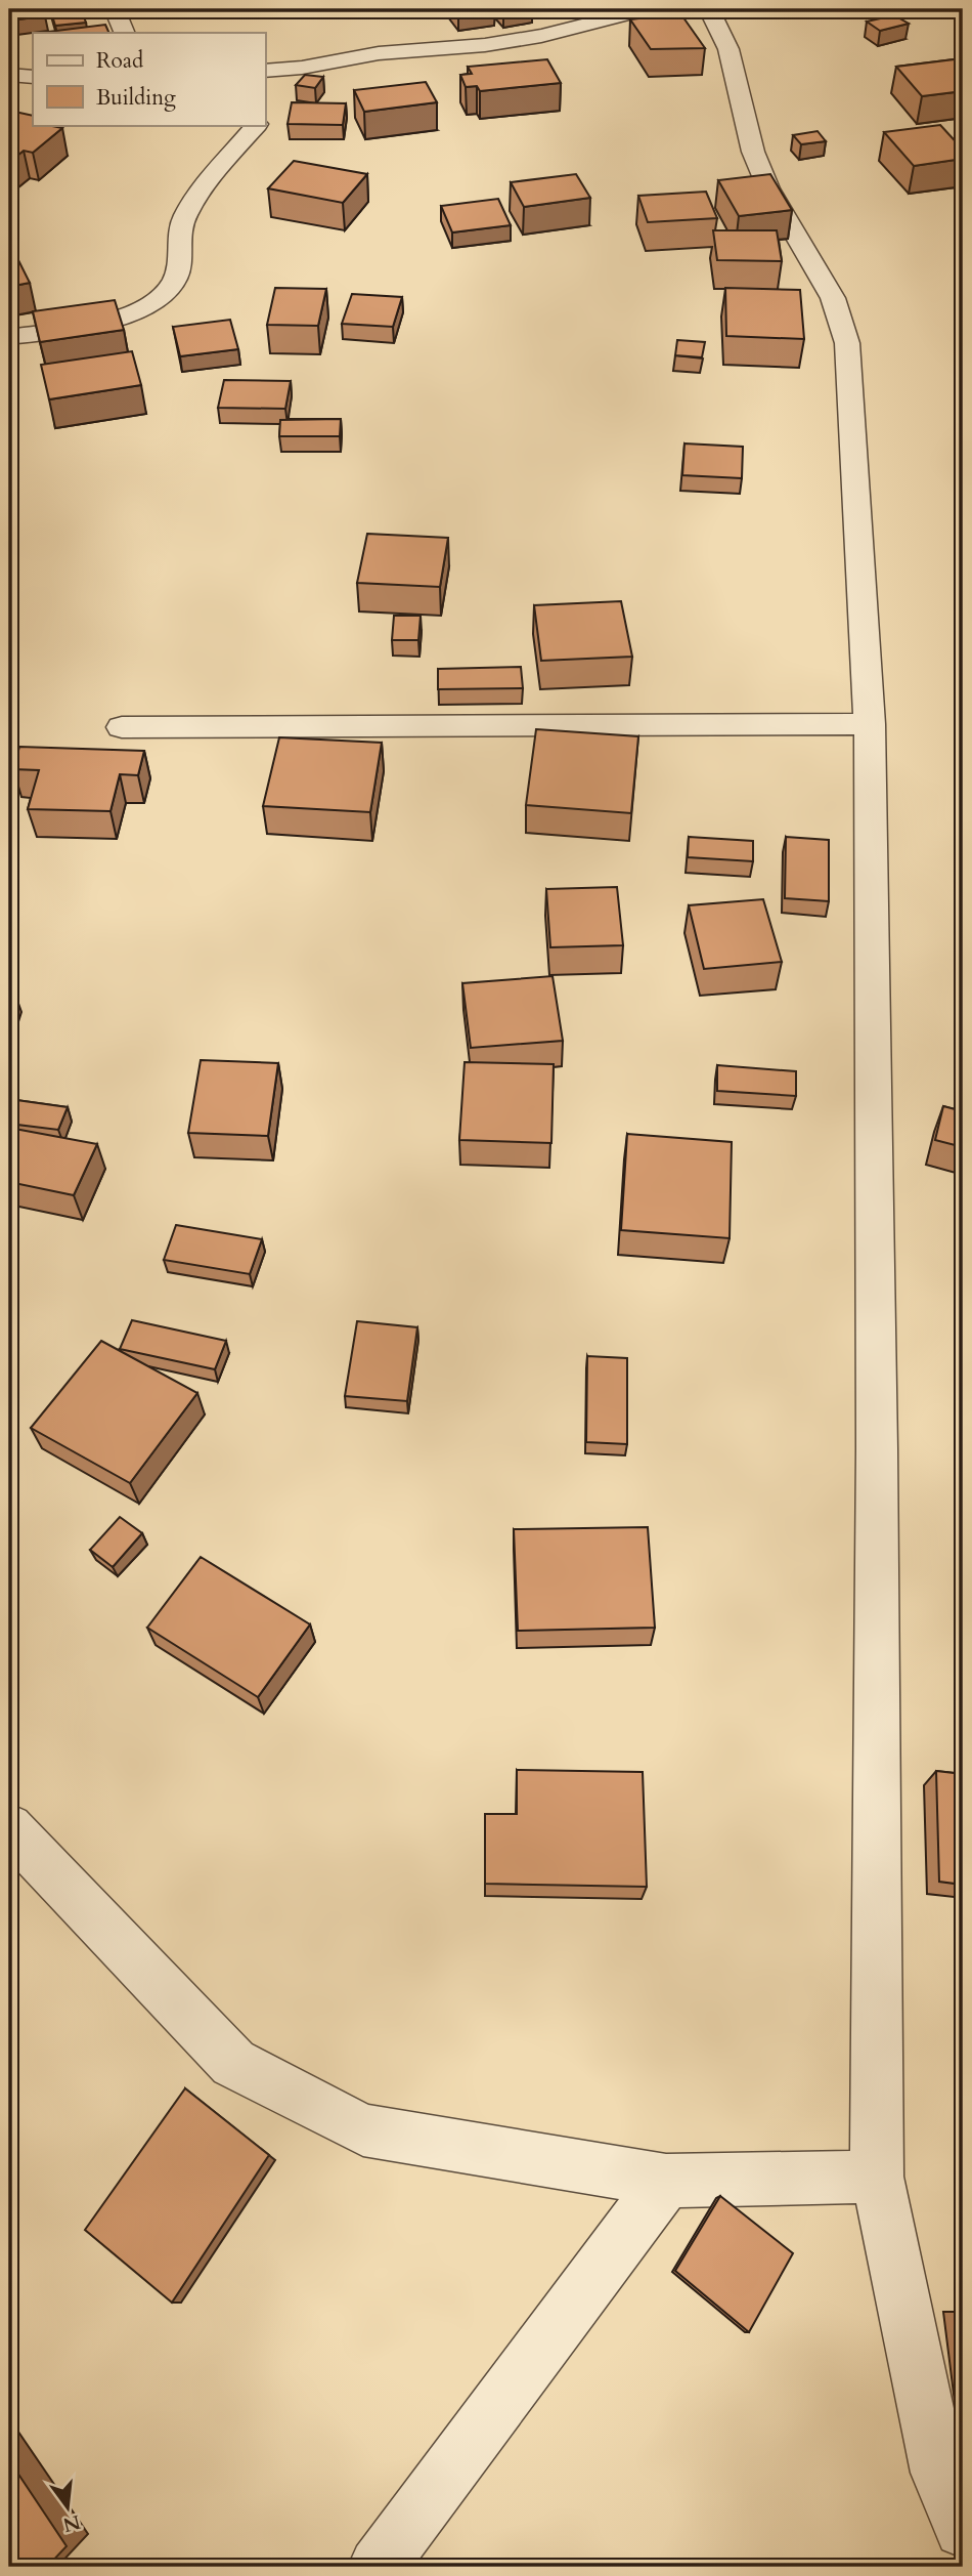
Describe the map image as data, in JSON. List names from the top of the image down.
{
  "legend": ["Road", "Building"],
  "north": "bottom"
}
